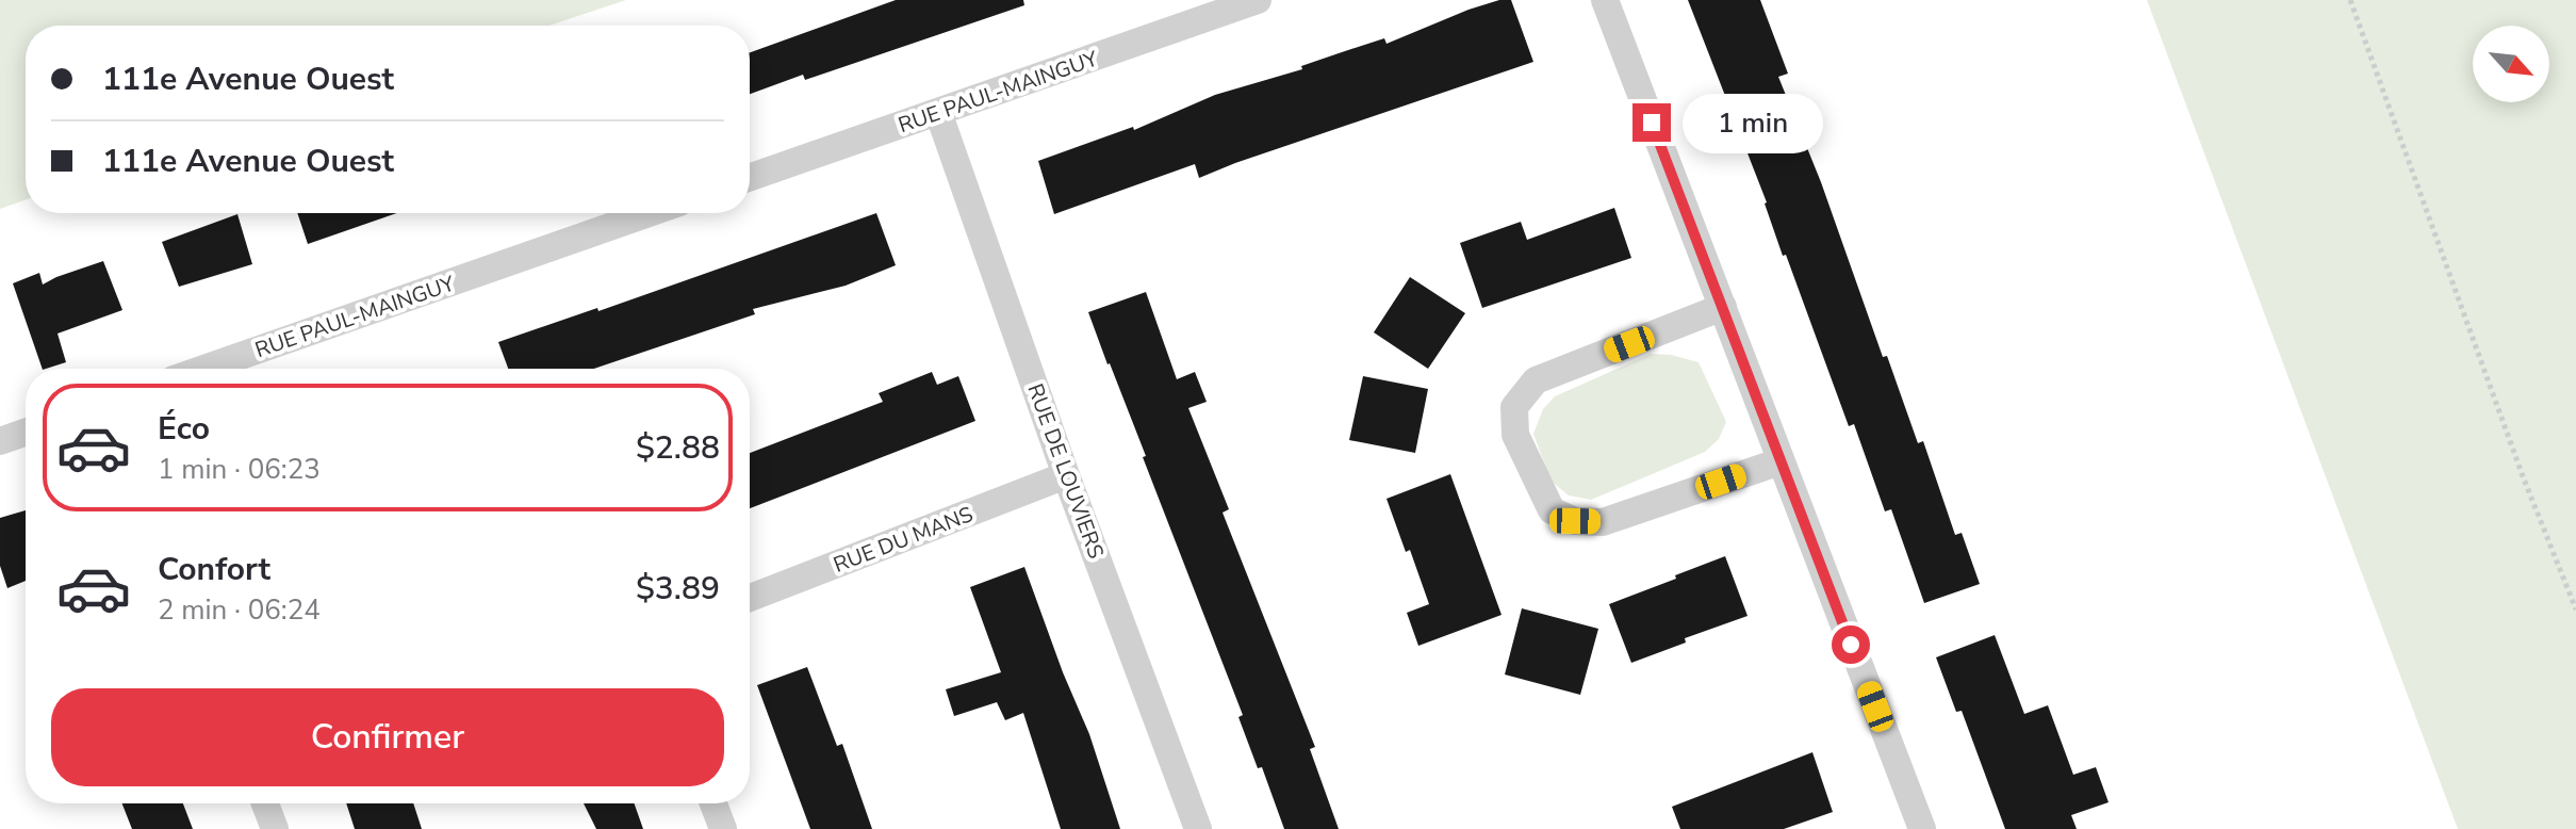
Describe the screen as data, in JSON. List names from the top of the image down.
{
  "streets": {
    "street": ["RUE PAUL-MAINGUY", "RUE DE LOUVIERS", "RUE DU MANS"]
  },
  "crossings": [
    ["RUE PAUL-MAINGUY", "RUE DE LOUVIERS"],
    ["RUE DE LOUVIERS", "RUE DU MANS"]
  ],
  "north": "bottom right",
  "page": {
    "banner": ["111e Avenue Ouest", "111e Avenue Ouest"],
    "bubble": "1 min",
    "list": [
      {
        "name": "Éco",
        "note": "1 min · 06:23",
        "value": "$2.88"
      },
      {
        "name": "Confort",
        "note": "2 min · 06:24",
        "value": "$3.89"
      }
    ],
    "buttons": "Confirmer"
  }
}
